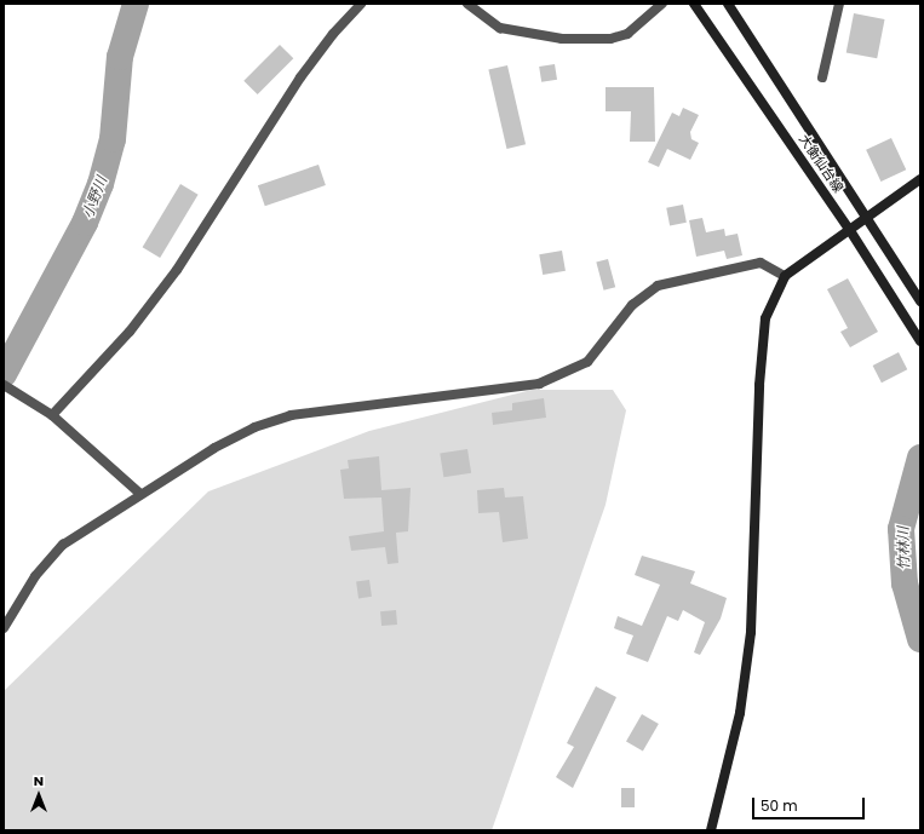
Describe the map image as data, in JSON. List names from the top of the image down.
{
  "streets": {
    "main road": ["大衡仙台線"]
  },
  "water": ["小野川", "竹林川"],
  "scale_bar": "50 m",
  "north": "top"
}
